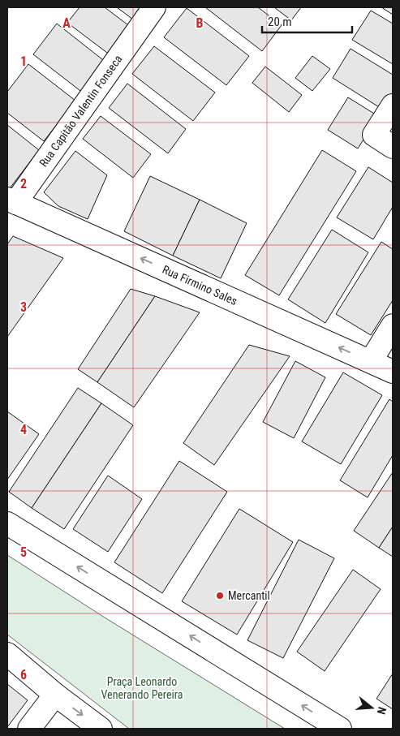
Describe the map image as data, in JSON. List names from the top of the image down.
{
  "streets": {
    "main road": ["Rua Capitão Valentin Fonseca", "Rua Firmino Sales"]
  },
  "crossings": [
    ["Rua Capitão Valentin Fonseca", "Rua Firmino Sales"]
  ],
  "one_way": ["Rua Firmino Sales"],
  "parks": ["Praça Leonardo Venerando Pereira"],
  "places": ["Mercantil"],
  "scale_bar": "20 m",
  "north": "right",
  "grid": {
    "columns": ["A", "B"],
    "rows": [
      "1",
      "2",
      "3",
      "4",
      "5",
      "6"
    ]
  }
}
